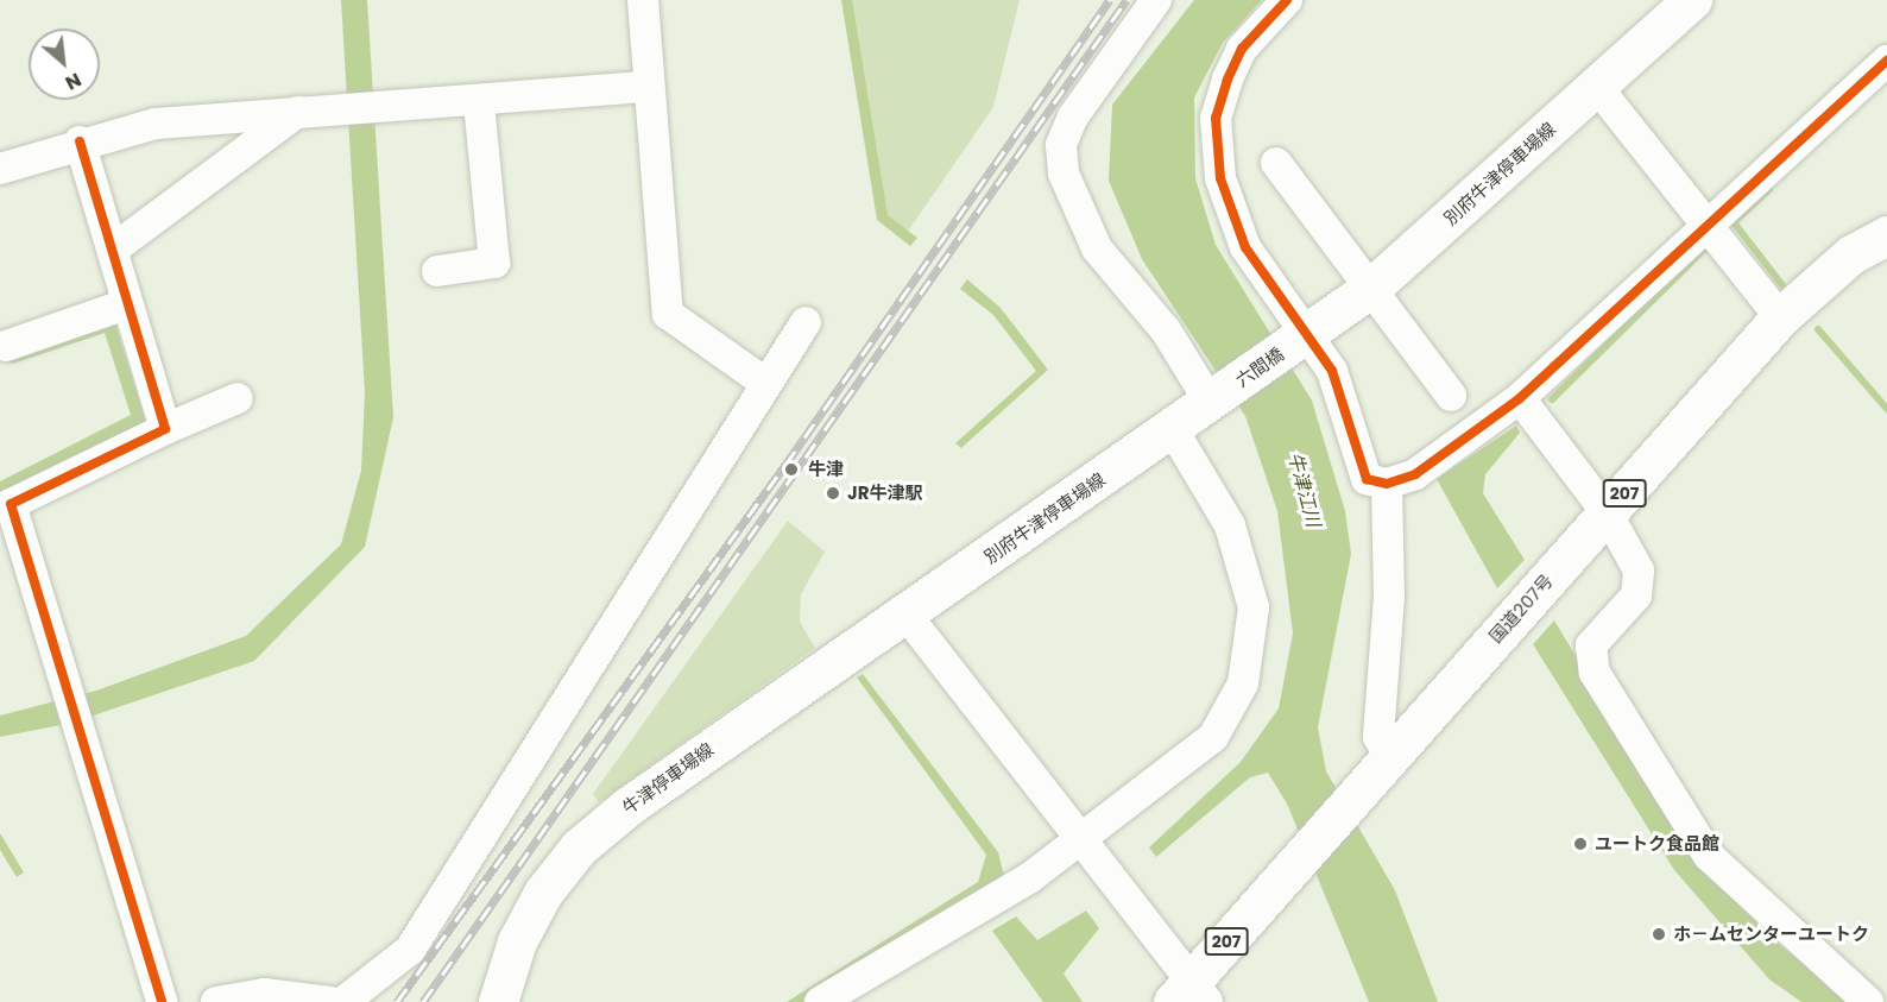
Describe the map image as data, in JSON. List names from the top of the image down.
{
  "streets": {
    "main road": [
      "別府牛津停車場線",
      "六間橋",
      "207",
      "国道207号",
      "牛津停車場線"
    ]
  },
  "crossings": [
    ["別府牛津停車場線", "六間橋"],
    ["別府牛津停車場線", "牛津停車場線"]
  ],
  "water": ["牛津江川"],
  "places": [
    "牛津",
    "JR牛津駅",
    "ユートク食品館",
    "ホ－ムセンターユートク"
  ],
  "north": "bottom right"
}
